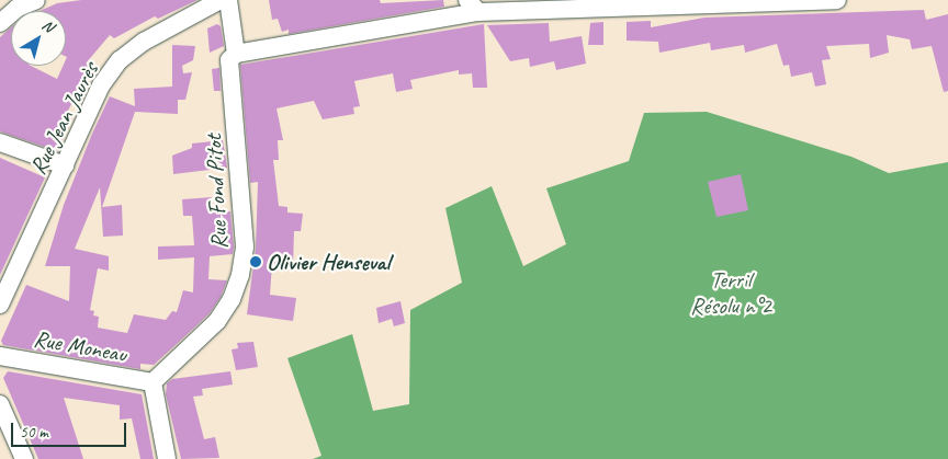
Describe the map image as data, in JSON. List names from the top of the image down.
{
  "streets": {
    "street": ["Rue Jean Jaurès", "Rue Fond Pitot", "Rue Moneau"]
  },
  "crossings": [
    ["Rue Fond Pitot", "Rue Moneau"]
  ],
  "parks": ["Terril Résolu n°2"],
  "places": ["Olivier Henseval"],
  "scale_bar": "50 m",
  "north": "top right"
}
